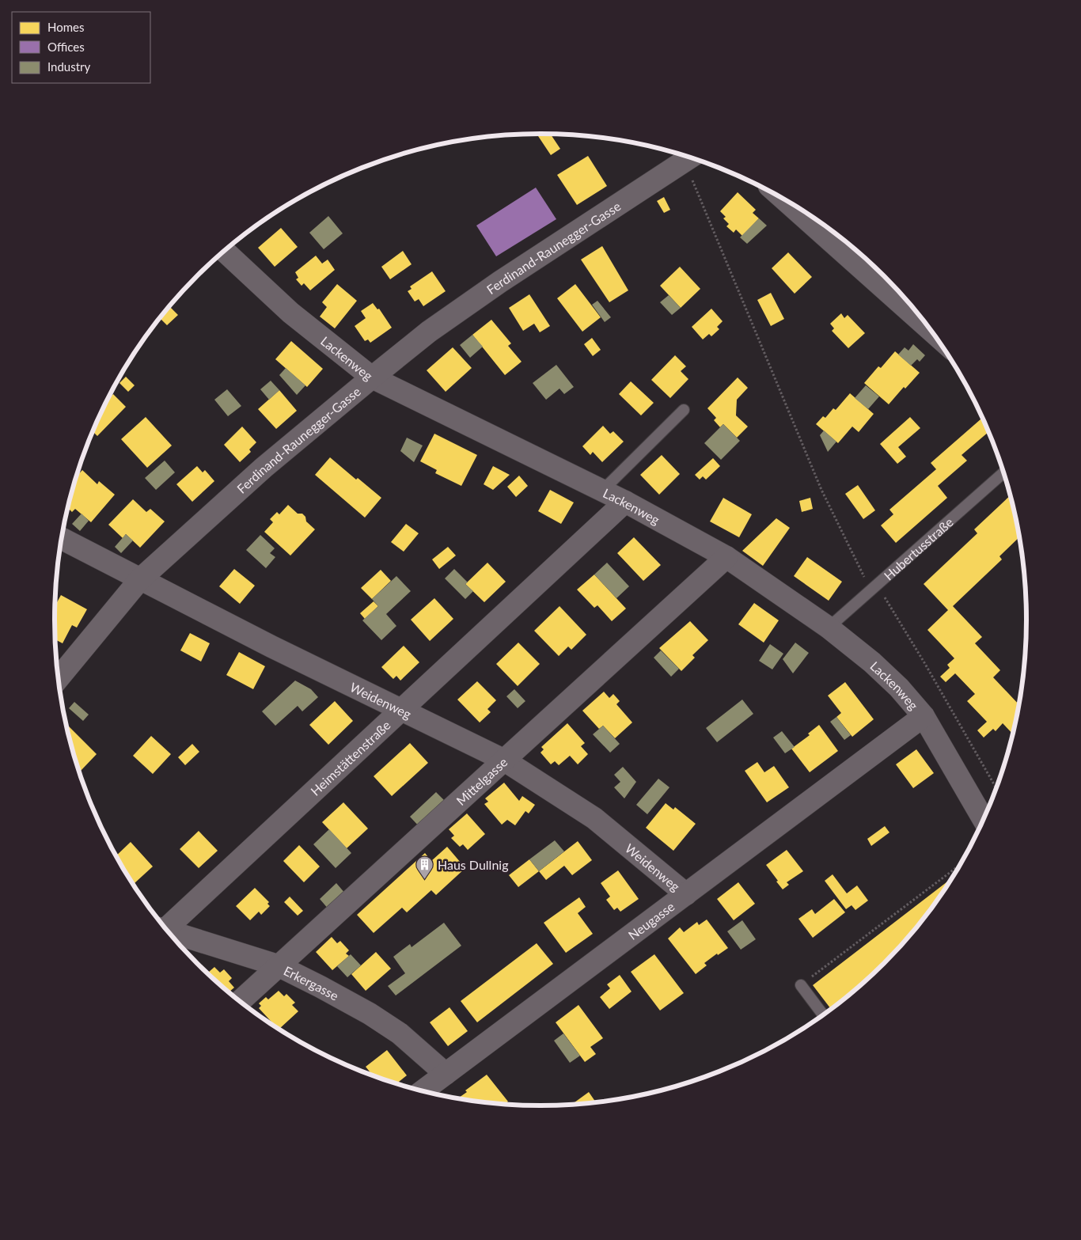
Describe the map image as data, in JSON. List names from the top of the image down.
{
  "streets": {
    "street": [
      "Ferdinand-Raunegger-Gasse",
      "Lackenweg",
      "Weidenweg",
      "Heimstättenstraße",
      "Mittelgasse",
      "Neugasse",
      "Erkergasse"
    ],
    "lane": ["Hubertusstraße"]
  },
  "crossings": [
    ["Ferdinand-Raunegger-Gasse", "Lackenweg"],
    ["Ferdinand-Raunegger-Gasse", "Weidenweg"],
    ["Lackenweg", "Hubertusstraße"],
    ["Lackenweg", "Heimstättenstraße"],
    ["Lackenweg", "Mittelgasse"],
    ["Lackenweg", "Neugasse"],
    ["Weidenweg", "Heimstättenstraße"],
    ["Weidenweg", "Mittelgasse"],
    ["Weidenweg", "Neugasse"],
    ["Mittelgasse", "Erkergasse"],
    ["Neugasse", "Erkergasse"]
  ],
  "places": {
    "building": ["Haus Dullnig"]
  },
  "legend": ["Homes", "Offices", "Industry"]
}
